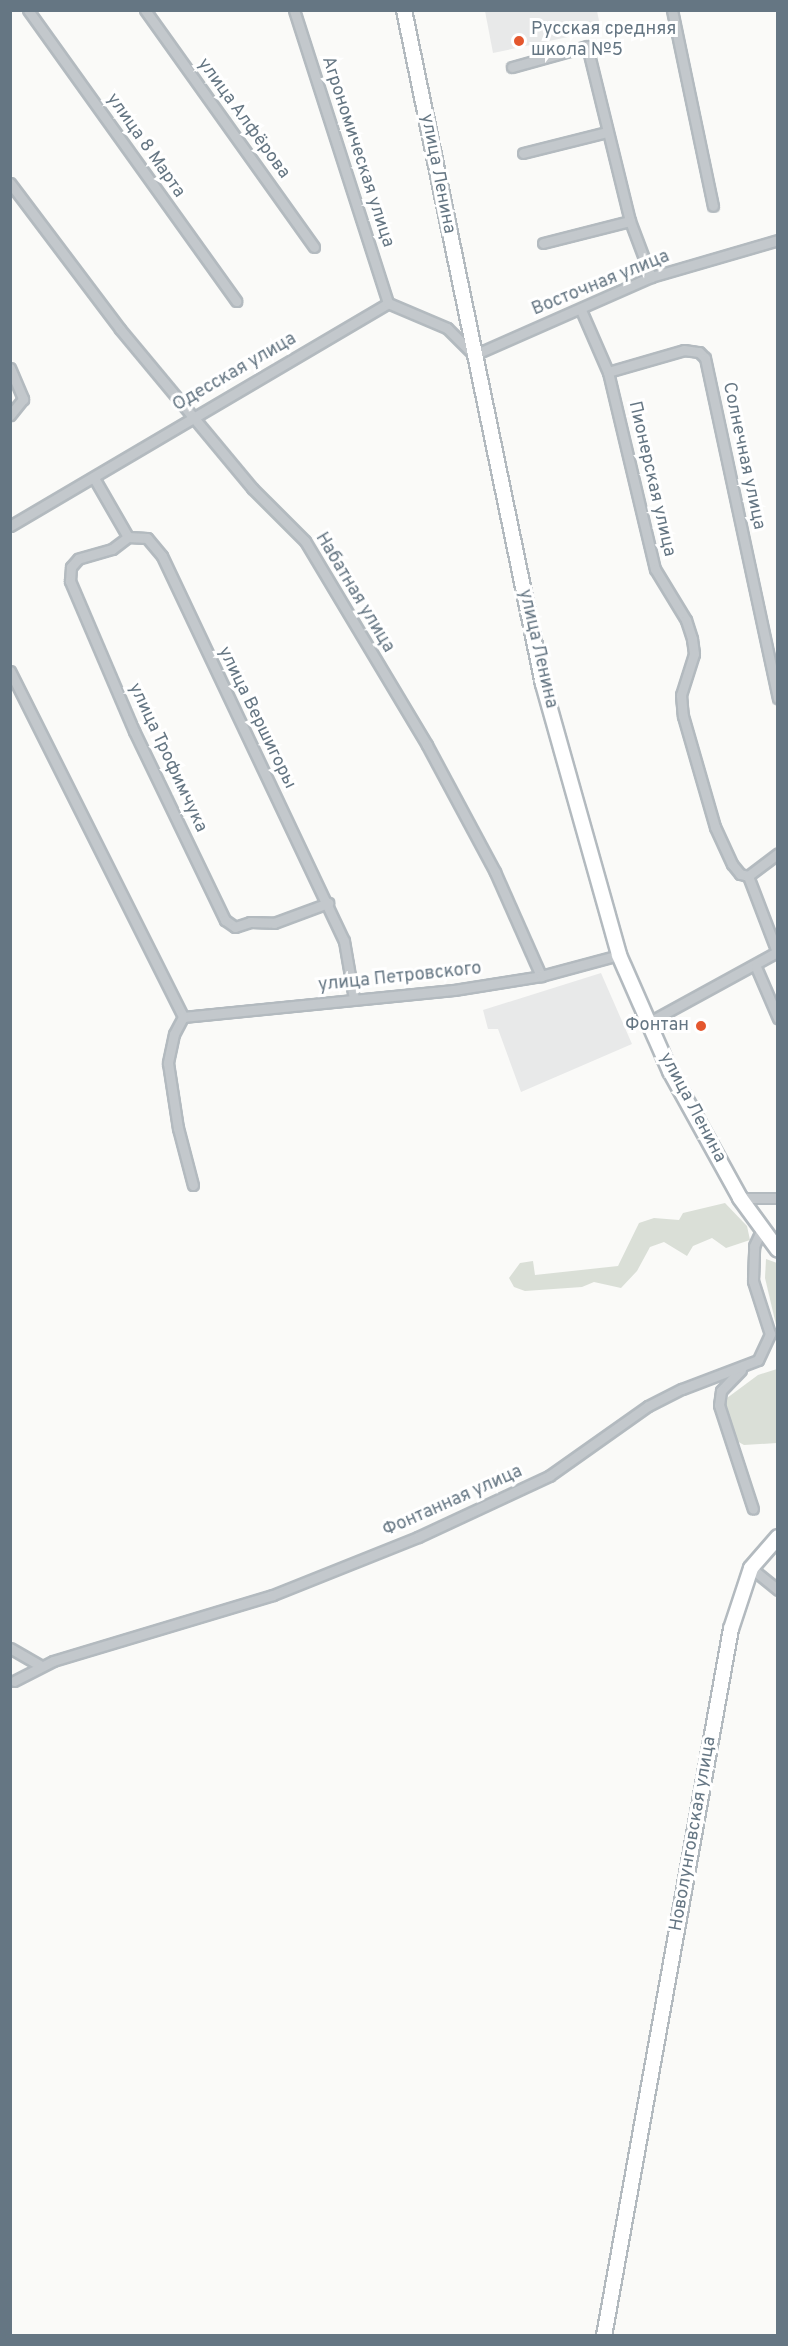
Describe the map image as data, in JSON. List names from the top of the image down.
{
  "streets": {
    "street": [
      "улица Алфёрова",
      "улица 8 Марта",
      "Агрономическая улица",
      "улица Ленина",
      "Восточная улица",
      "Одесская улица",
      "Солнечная улица",
      "Пионерская улица",
      "Набатная улица",
      "улица Вершигоры",
      "улица Трофимчука",
      "улица Петровского",
      "Фонтанная улица",
      "Новолунговская улица"
    ]
  },
  "crossings": [
    ["Агрономическая улица", "Одесская улица"],
    ["улица Ленина", "Восточная улица"],
    ["улица Ленина", "улица Петровского"],
    ["улица Ленина", "Фонтанная улица"],
    ["Восточная улица", "Пионерская улица"],
    ["Одесская улица", "Набатная улица"],
    ["Солнечная улица", "Пионерская улица"],
    ["Набатная улица", "улица Петровского"],
    ["улица Вершигоры", "улица Трофимчука"],
    ["улица Вершигоры", "улица Петровского"]
  ],
  "places": ["Русская средняя школа №5", "Фонтан"]
}
